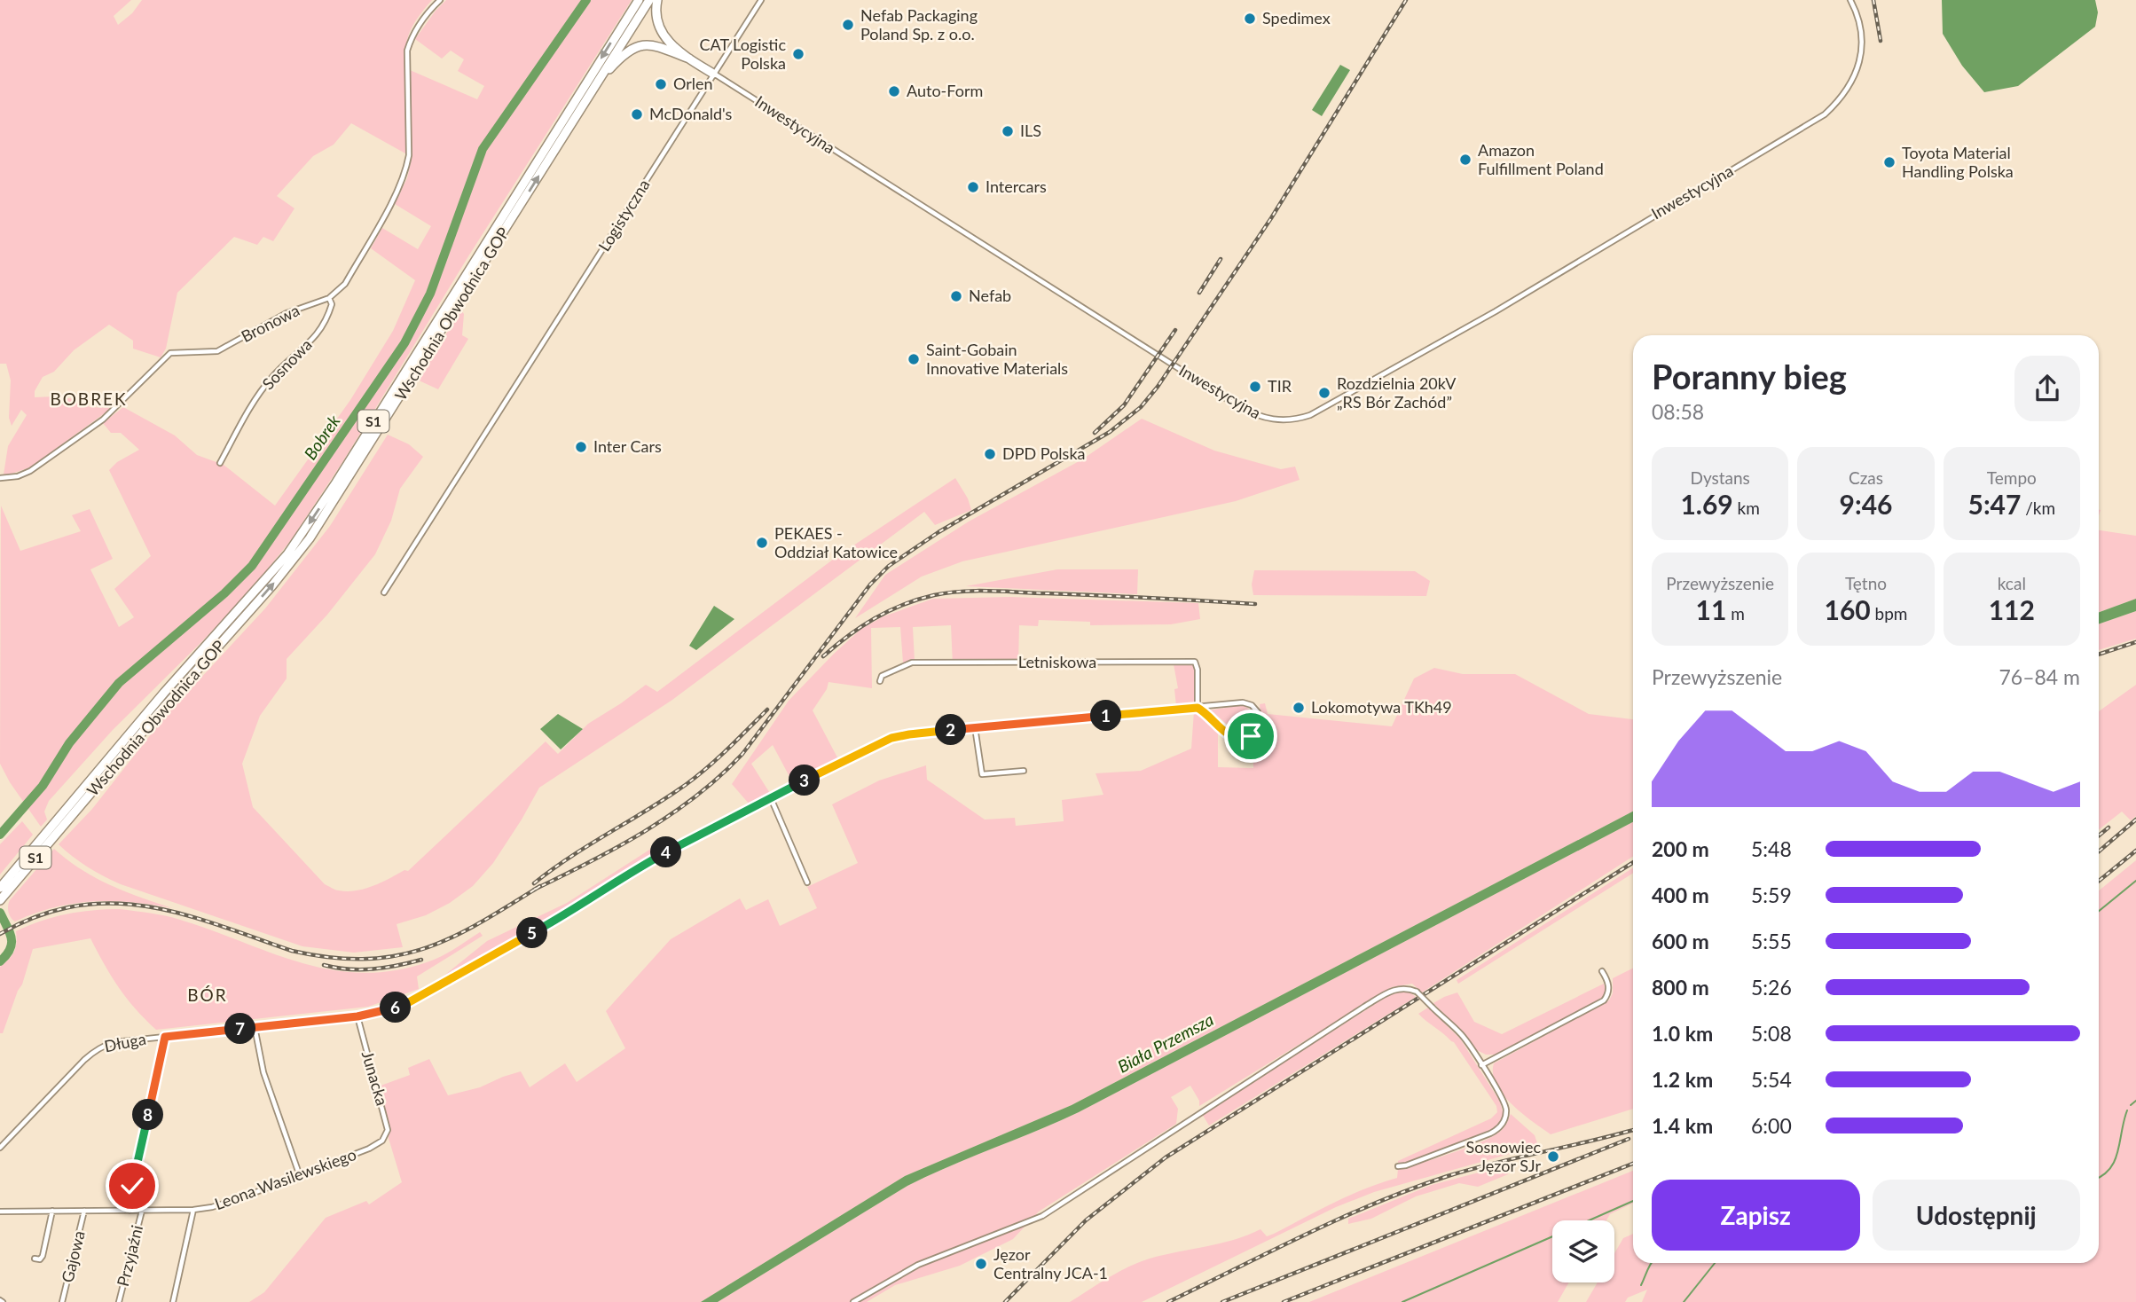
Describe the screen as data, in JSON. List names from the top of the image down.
{
  "streets": {
    "highway": ["Wschodnia Obwodnica GOP", "S1"],
    "street": [
      "Inwestycyjna",
      "Logistyczna",
      "Bronowa",
      "Sosnowa",
      "Letniskowa",
      "Długa",
      "Junacka",
      "Leona Wasilewskiego",
      "Przyjaźni",
      "Gajowa"
    ]
  },
  "crossings": [
    ["Inwestycyjna", "Logistyczna"],
    ["Bronowa", "Sosnowa"],
    ["Letniskowa", "Długa"],
    ["Długa", "Junacka"],
    ["Junacka", "Leona Wasilewskiego"],
    ["Leona Wasilewskiego", "Przyjaźni"],
    ["Leona Wasilewskiego", "Gajowa"]
  ],
  "districts": ["BOBREK", "BÓR"],
  "water": ["Bobrek", "Biała Przemsza"],
  "places": [
    "Spedimex",
    "Nefab Packaging Poland Sp. z o.o.",
    "CAT Logistic Polska",
    "Orlen",
    "Auto-Form",
    "McDonald's",
    "ILS",
    "Amazon Fulfillment Poland",
    "Toyota Material Handling Polska",
    "Intercars",
    "Nefab",
    "Saint-Gobain Innovative Materials",
    "TIR",
    "Rozdzielnia 20kV „RS Bór Zachód”",
    "Inter Cars",
    "DPD Polska",
    "PEKAES - Oddział Katowice",
    "Lokomotywa TKh49",
    "Sosnowiec Jęzor SJr",
    "Jęzor Centralny JCA-1"
  ],
  "page": {
    "heading": ["Poranny bieg", "08:58"],
    "stats": [
      ["Dystans", "1.69 km"],
      ["Czas", "9:46"],
      ["Tempo", "5:47 /km"],
      ["Przewyższenie", "11 m"],
      ["Tętno", "160 bpm"],
      ["kcal", "112"]
    ],
    "chart": ["Przewyższenie", "76–84 m"],
    "pins": [
      "1",
      "2",
      "3",
      "4",
      "5",
      "6",
      "7",
      "8"
    ],
    "list": [
      {
        "name": "200 m",
        "note": "5:48"
      },
      {
        "name": "400 m",
        "note": "5:59"
      },
      {
        "name": "600 m",
        "note": "5:55"
      },
      {
        "name": "800 m",
        "note": "5:26"
      },
      {
        "name": "1.0 km",
        "note": "5:08"
      },
      {
        "name": "1.2 km",
        "note": "5:54"
      },
      {
        "name": "1.4 km",
        "note": "6:00"
      }
    ],
    "buttons": ["Zapisz", "Udostępnij"]
  }
}
